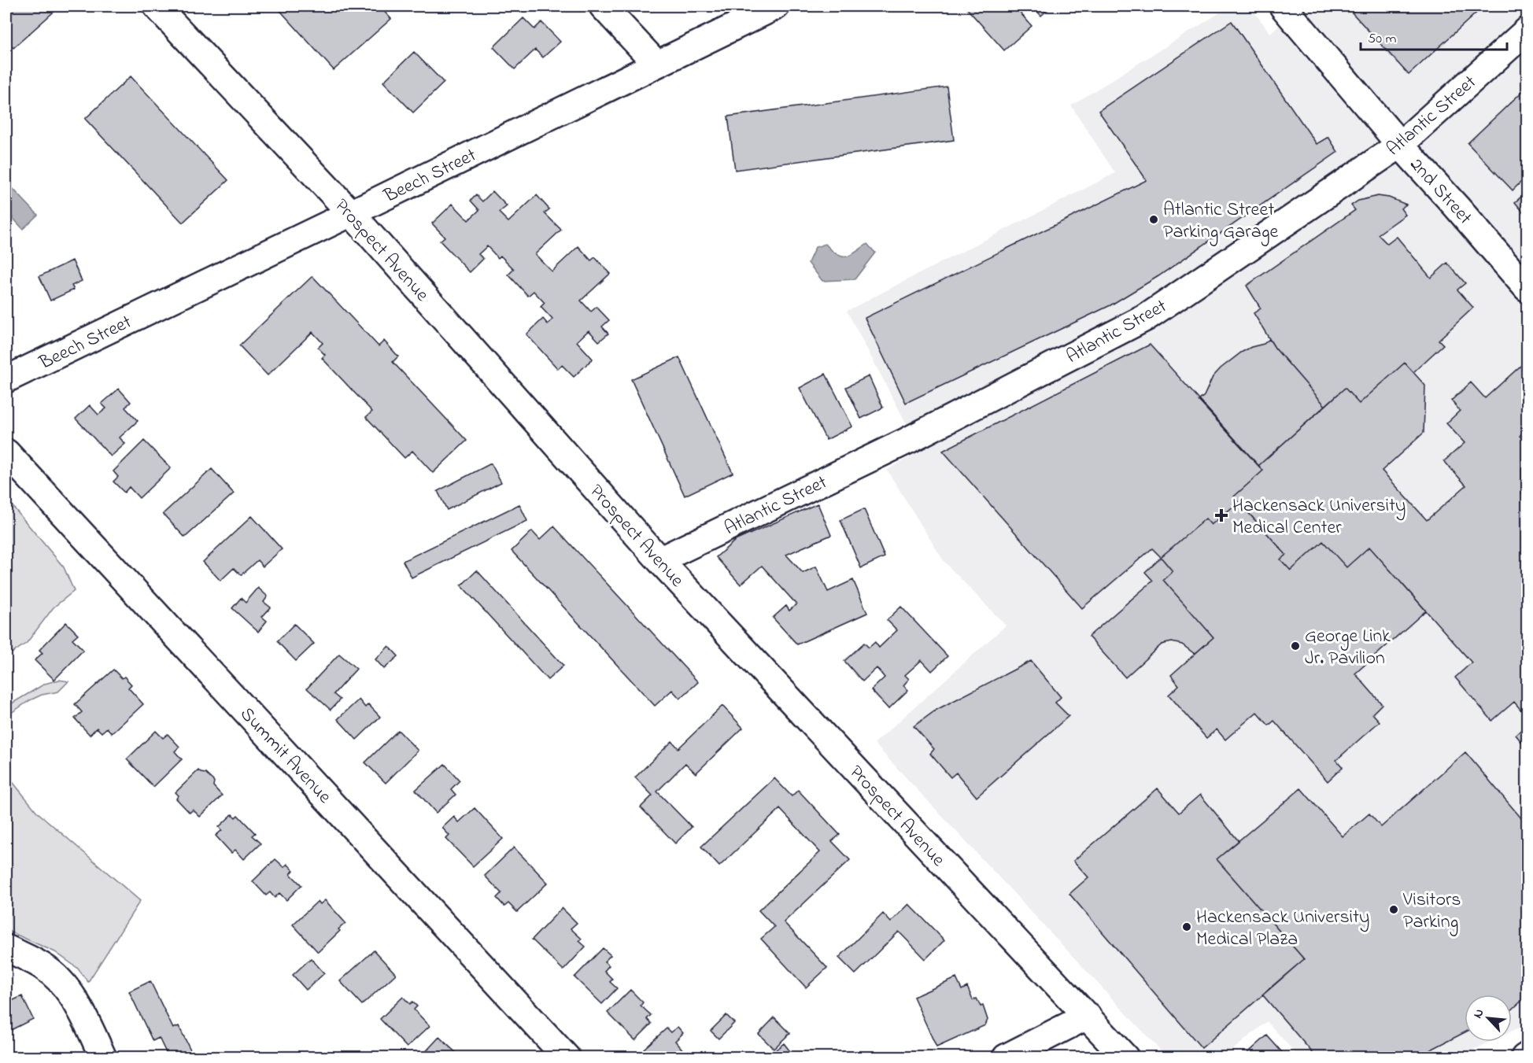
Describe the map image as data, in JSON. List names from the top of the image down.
{
  "streets": {
    "street": [
      "Atlantic Street",
      "Beech Street",
      "2nd Street",
      "Prospect Avenue",
      "Summit Avenue"
    ]
  },
  "crossings": [
    ["Atlantic Street", "2nd Street"],
    ["Atlantic Street", "Prospect Avenue"],
    ["Beech Street", "Prospect Avenue"]
  ],
  "places": {
    "other": [
      "Atlantic Street Parking Garage",
      "George Link Jr. Pavilion",
      "Visitors Parking",
      "Hackensack University Medical Plaza"
    ],
    "health": ["Hackensack University Medical Center"]
  },
  "scale_bar": "50 m",
  "north": "top left"
}
